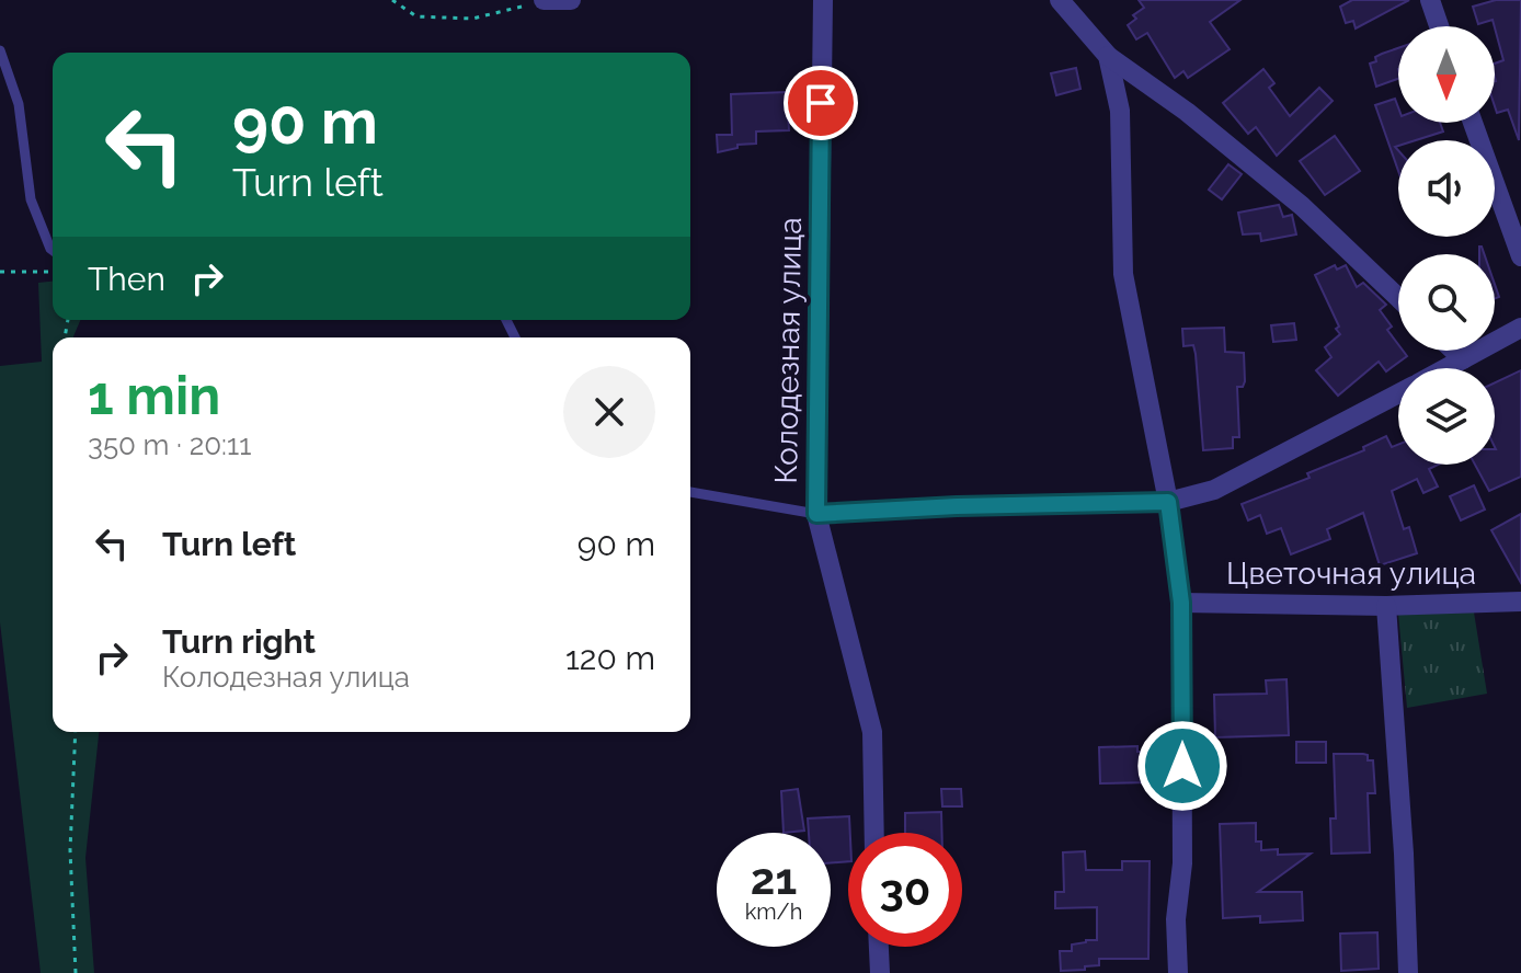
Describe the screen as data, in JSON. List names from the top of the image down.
{
  "streets": {
    "street": ["Колодезная улица", "Цветочная улица"]
  },
  "north": "bottom",
  "page": {
    "turn": ["90 m", "Turn left"],
    "then": "Then",
    "heading": ["1 min", "350 m · 20:11"],
    "list": [
      {
        "name": "Turn left",
        "value": "90 m"
      },
      {
        "name": "Turn right",
        "note": "Колодезная улица",
        "value": "120 m"
      }
    ],
    "speed": "21 km/h",
    "limit": "30"
  }
}
